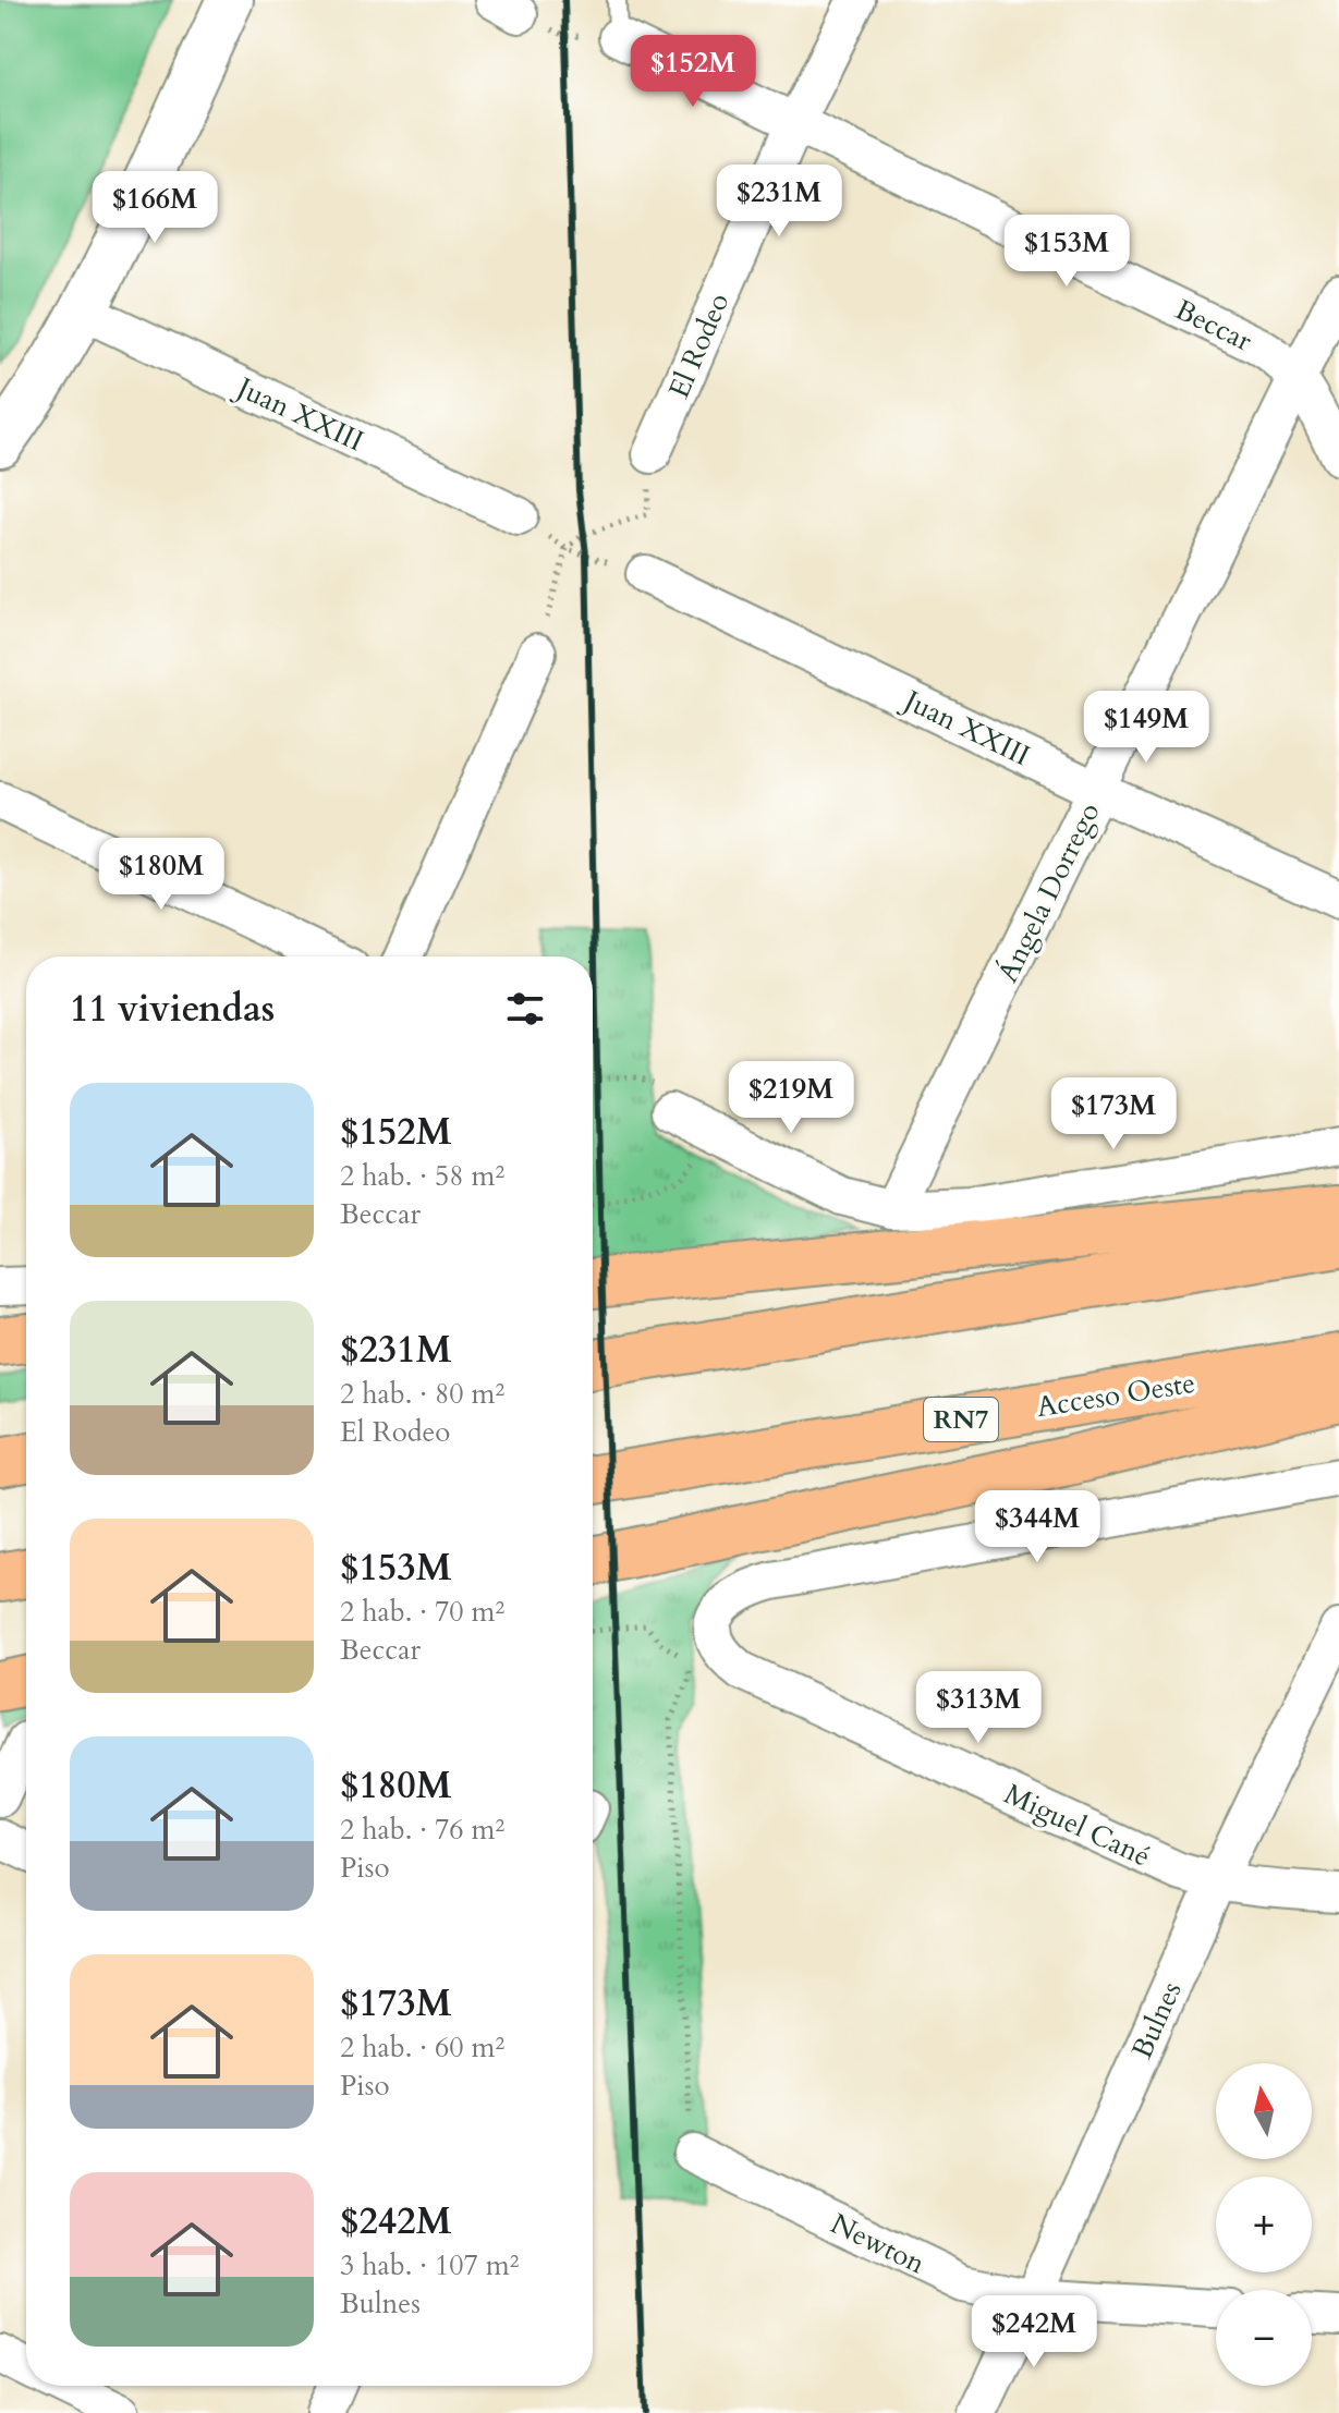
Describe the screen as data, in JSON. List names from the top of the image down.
{
  "streets": {
    "highway": ["Acceso Oeste", "RN7"],
    "street": [
      "Beccar",
      "El Rodeo",
      "Juan XXIII",
      "Ángela Dorrego",
      "Miguel Cané",
      "Bulnes",
      "Newton"
    ]
  },
  "crossings": [
    ["Beccar", "El Rodeo"],
    ["Beccar", "Ángela Dorrego"],
    ["Juan XXIII", "Ángela Dorrego"],
    ["Miguel Cané", "Bulnes"],
    ["Bulnes", "Newton"]
  ],
  "north": "top",
  "page": {
    "price": [
      "$152M",
      "$231M",
      "$166M",
      "$153M",
      "$149M",
      "$180M",
      "$219M",
      "$173M",
      "$344M",
      "$313M",
      "$242M"
    ],
    "heading": "11 viviendas",
    "list": [
      {
        "name": "$152M",
        "note": "2 hab. · 58 m² · Beccar"
      },
      {
        "name": "$231M",
        "note": "2 hab. · 80 m² · El Rodeo"
      },
      {
        "name": "$153M",
        "note": "2 hab. · 70 m² · Beccar"
      },
      {
        "name": "$180M",
        "note": "2 hab. · 76 m² · Piso"
      },
      {
        "name": "$173M",
        "note": "2 hab. · 60 m² · Piso"
      },
      {
        "name": "$242M",
        "note": "3 hab. · 107 m² · Bulnes"
      }
    ],
    "map_buttons": ["+", "−"]
  }
}
